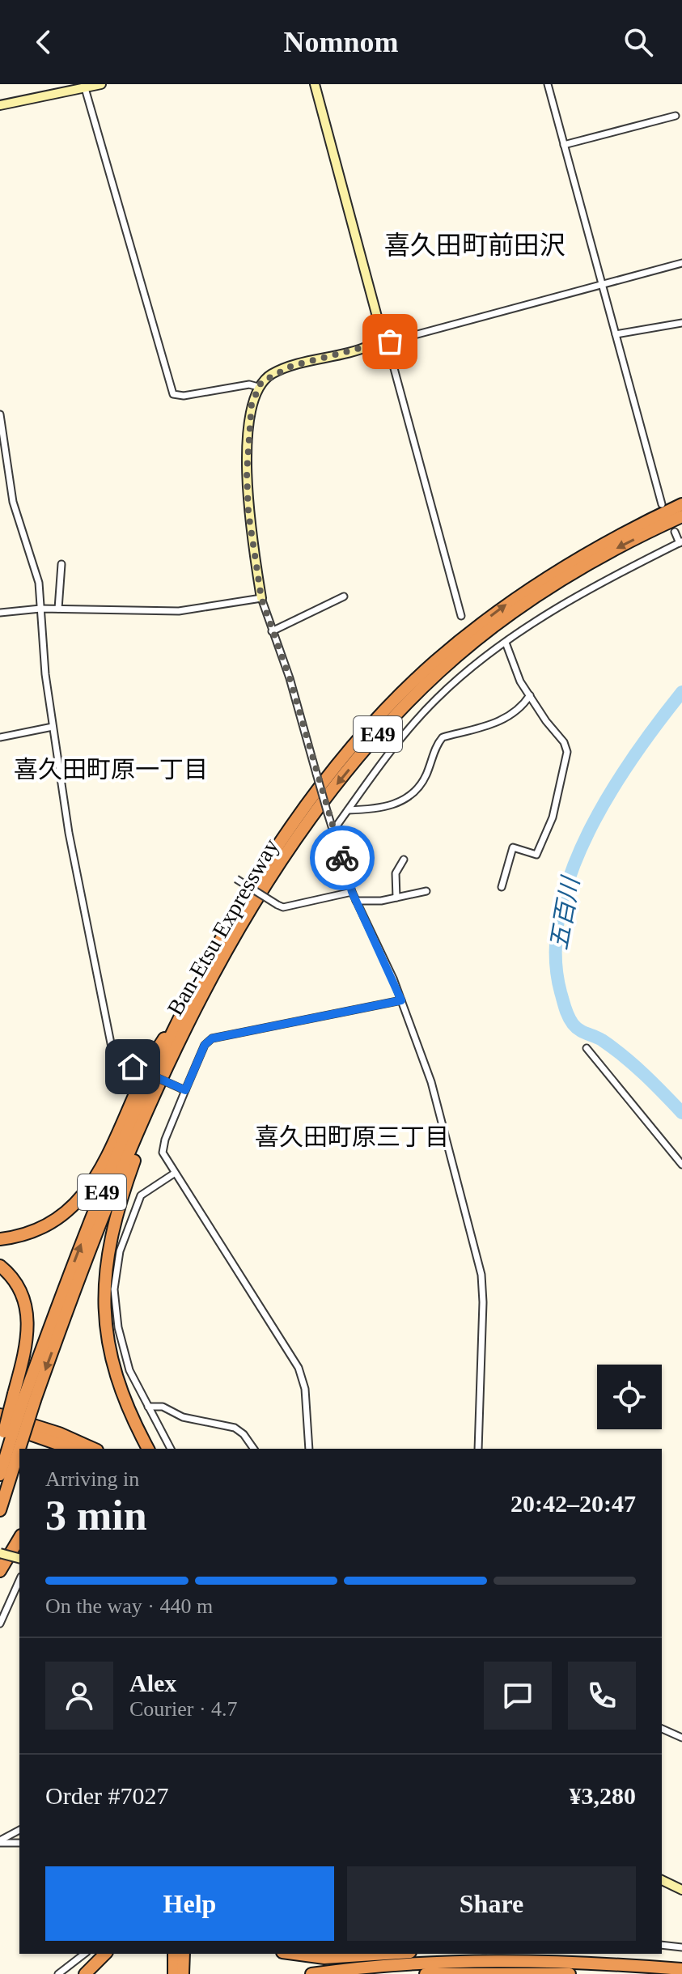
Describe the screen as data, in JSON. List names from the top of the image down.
{
  "streets": {
    "highway": ["E49", "Ban-Etsu Expressway"]
  },
  "districts": ["喜久田町前田沢", "喜久田町原一丁目", "喜久田町原三丁目"],
  "water": ["五百川"],
  "page": {
    "header": "Nomnom",
    "heading": ["3 min", "Arriving in", "20:42–20:47"],
    "panel": [
      "Alex",
      "Courier · 4.7",
      "Order #7027",
      "¥3,280"
    ],
    "bar": "On the way · 440 m",
    "buttons": ["Help", "Share"]
  }
}
